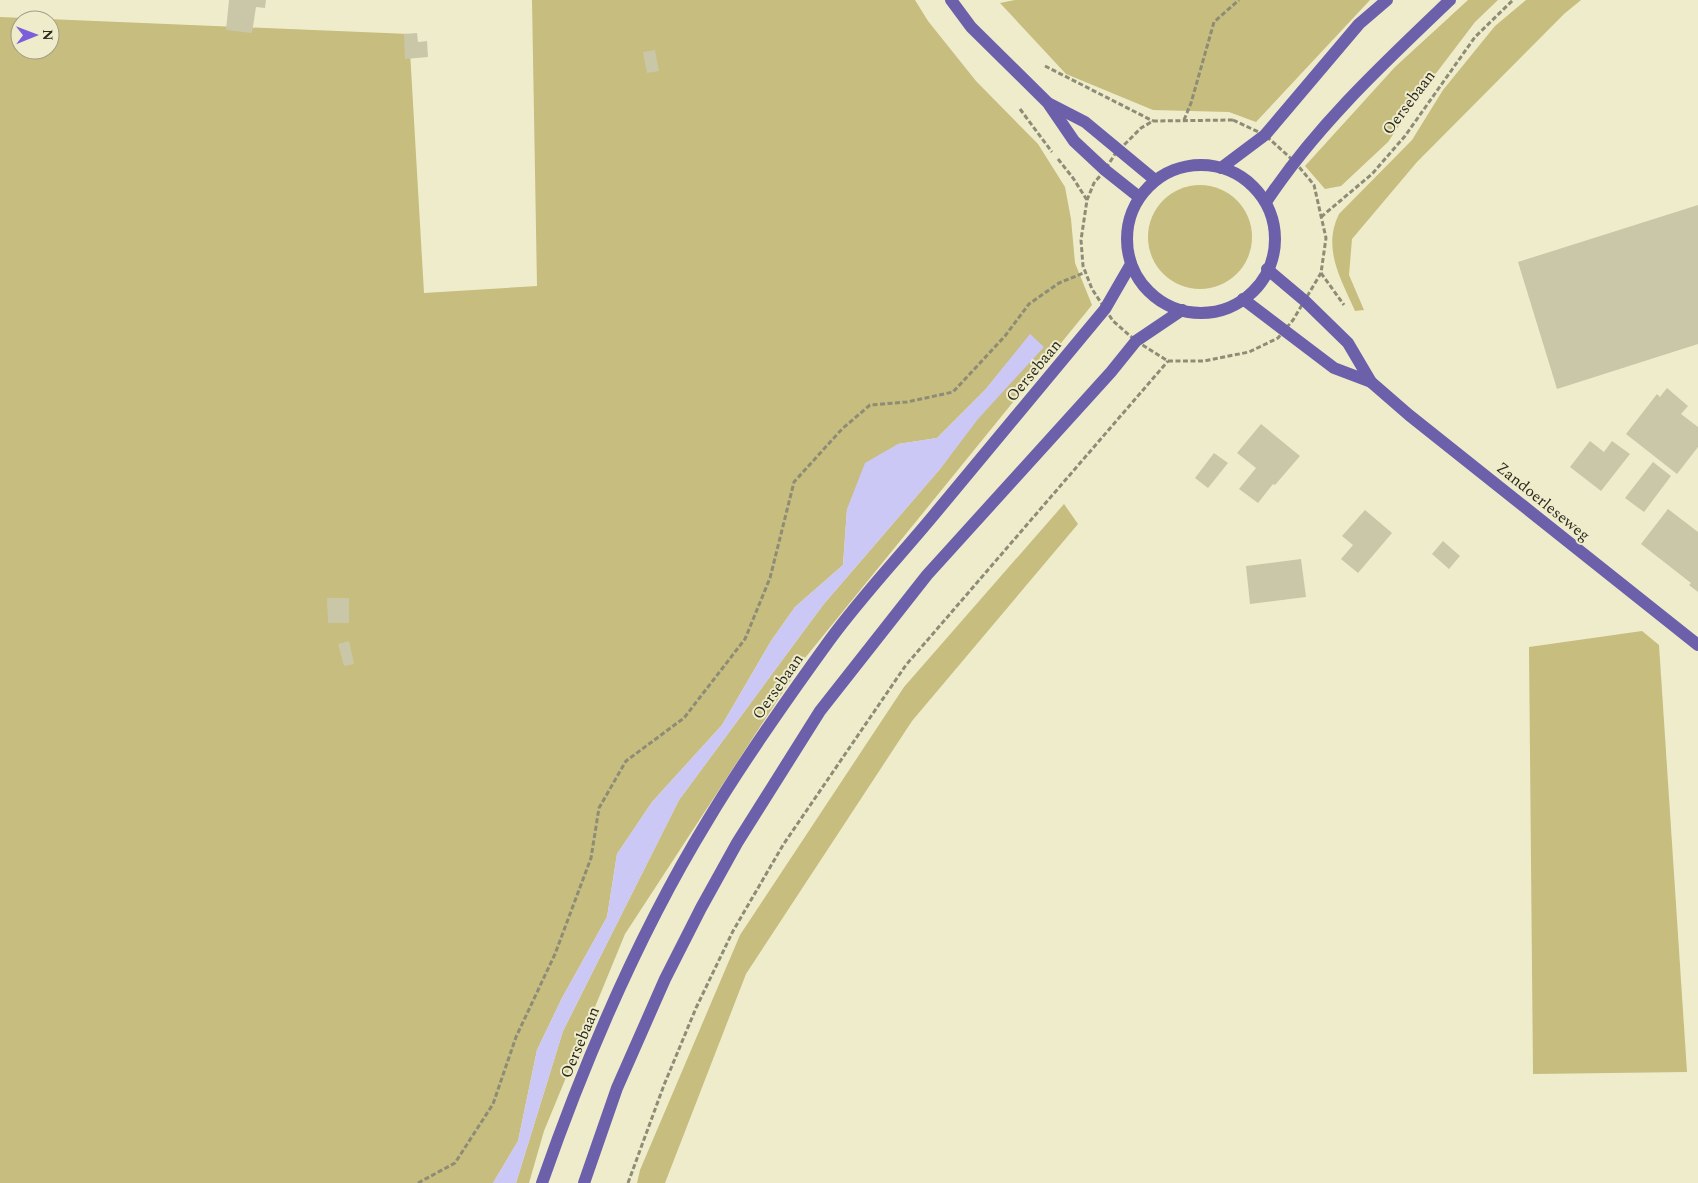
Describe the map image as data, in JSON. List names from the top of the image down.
{
  "streets": {
    "main road": ["Oersebaan", "Zandoerleseweg"]
  },
  "crossings": [
    ["Oersebaan", "Zandoerleseweg"]
  ],
  "north": "right"
}
